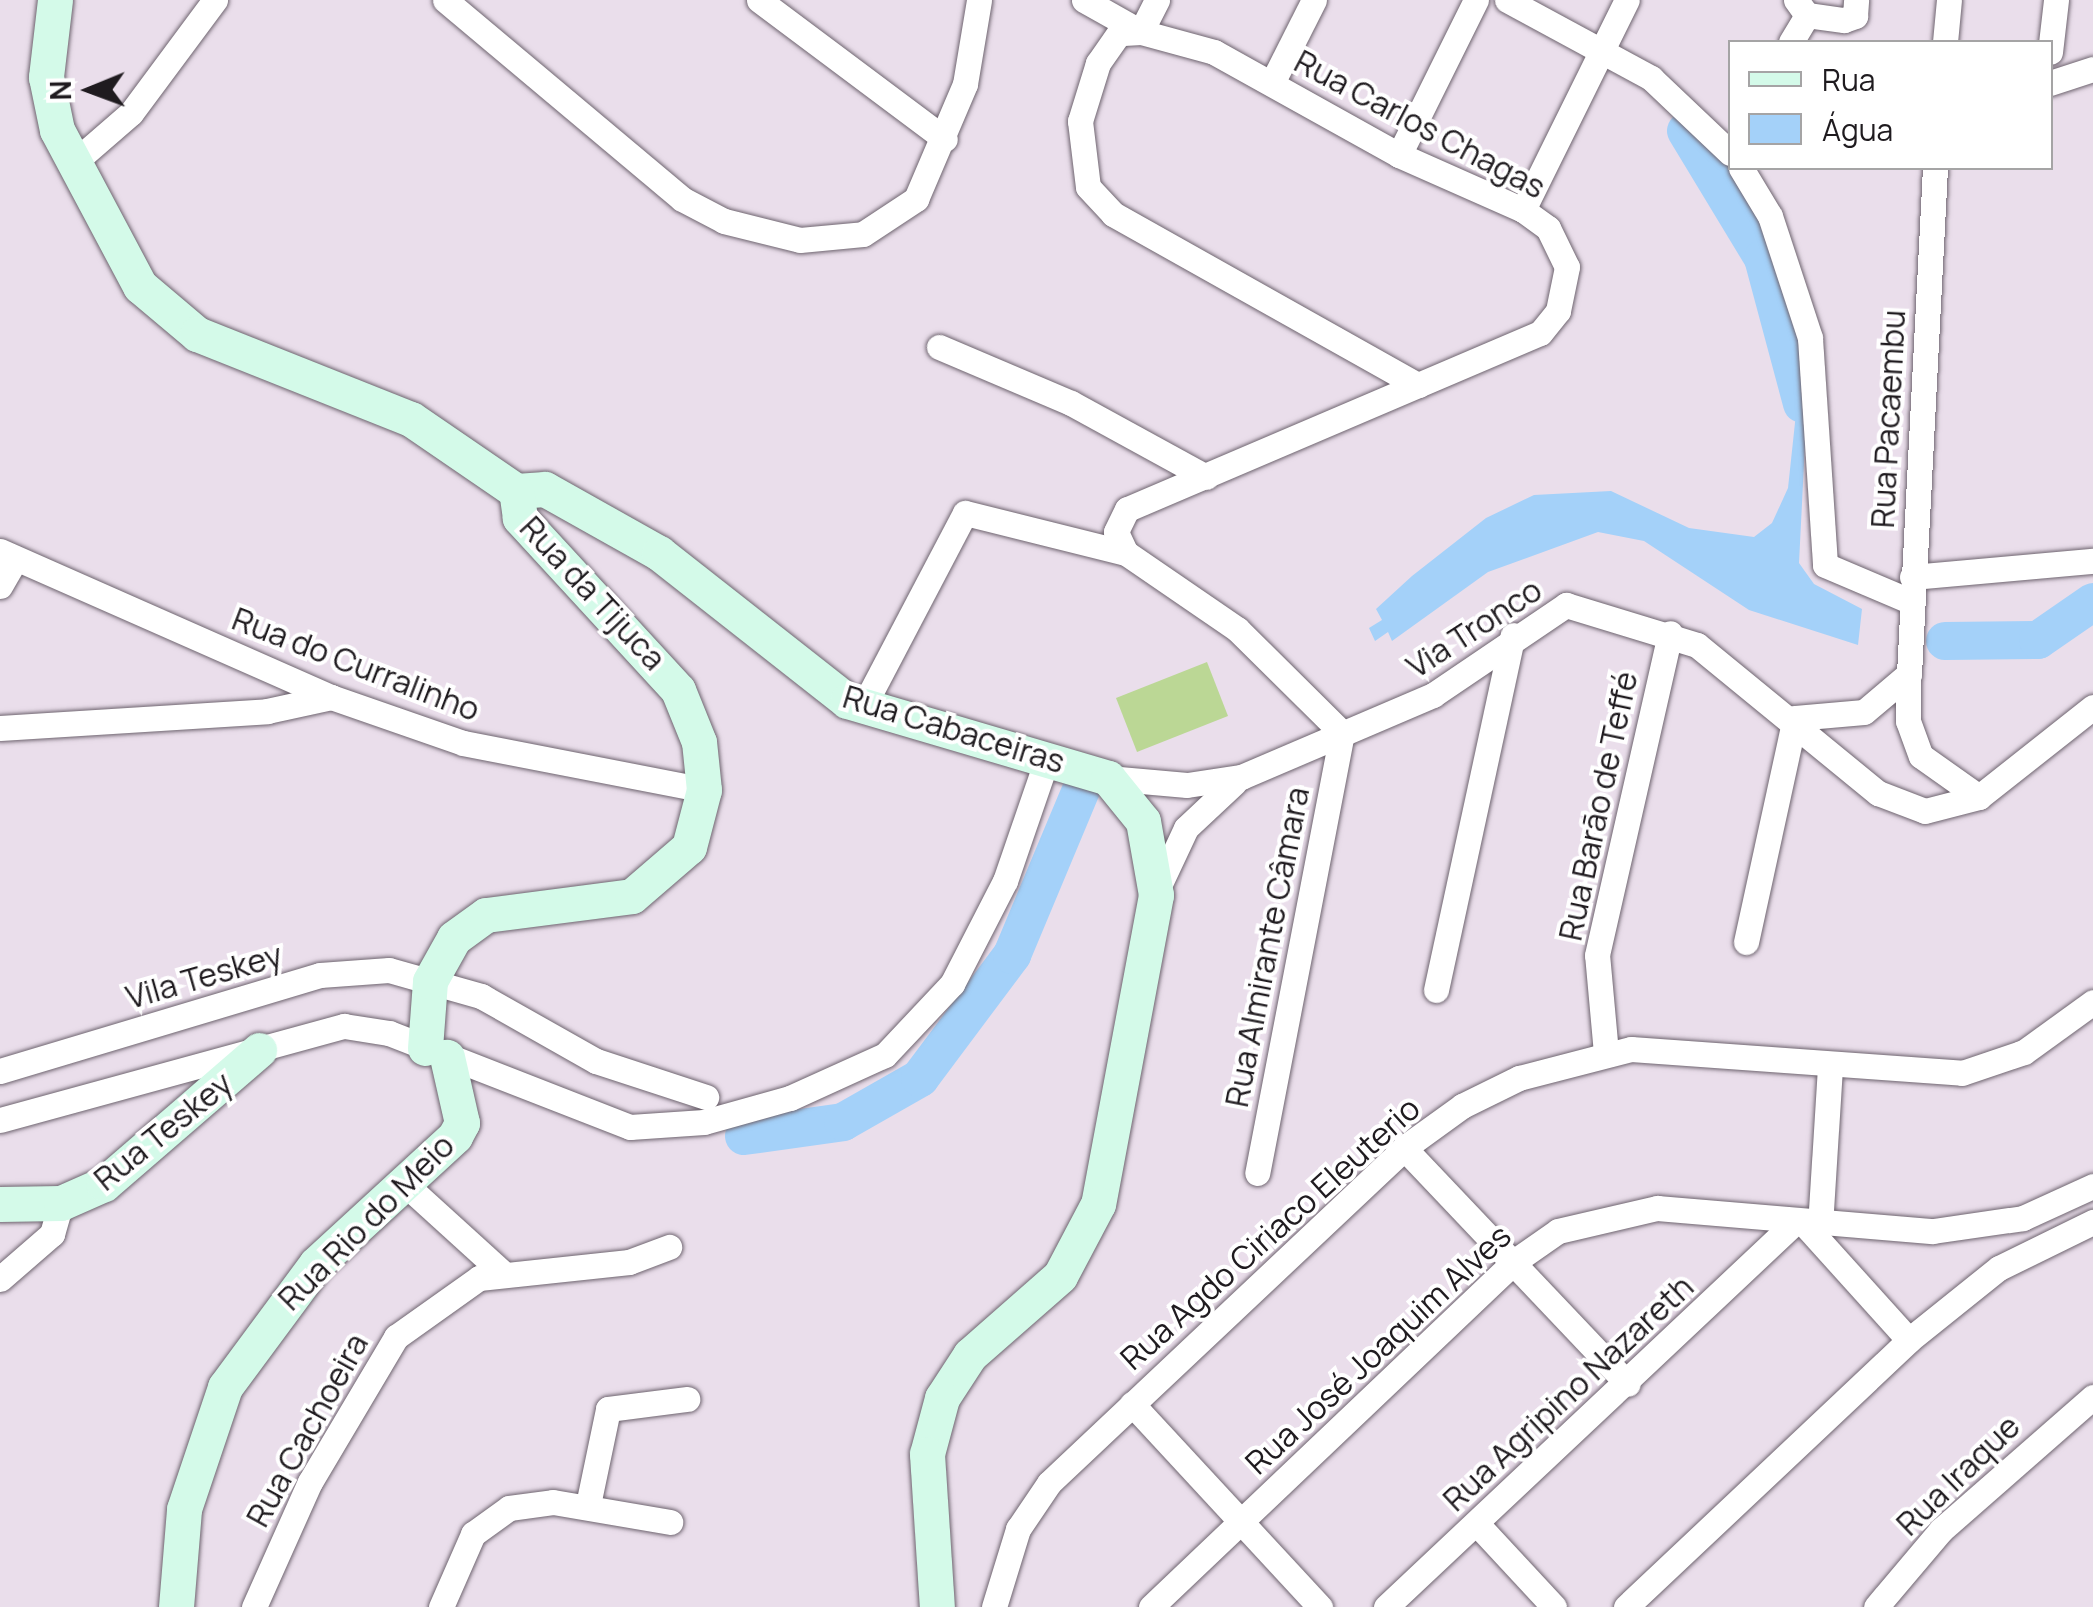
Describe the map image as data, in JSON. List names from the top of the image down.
{
  "streets": {
    "main road": [
      "Rua da Tijuca",
      "Rua Cabaceiras",
      "Rua Teskey",
      "Rua Rio do Meio"
    ],
    "street": [
      "Rua Carlos Chagas",
      "Rua Pacaembu",
      "Via Tronco",
      "Rua do Curralinho",
      "Rua Barão de Teffé",
      "Rua Almirante Câmara",
      "Vila Teskey",
      "Rua Agdo Ciriaco Eleuterio",
      "Rua José Joaquim Alves",
      "Rua Agripino Nazareth",
      "Rua Cachoeira",
      "Rua Iraque"
    ]
  },
  "crossings": [
    ["Rua Pacaembu", "Via Tronco"],
    ["Rua da Tijuca", "Rua do Curralinho"],
    ["Rua da Tijuca", "Rua Cabaceiras"],
    ["Rua da Tijuca", "Vila Teskey"],
    ["Rua da Tijuca", "Rua Rio do Meio"],
    ["Via Tronco", "Rua Cabaceiras"],
    ["Via Tronco", "Rua Barão de Teffé"],
    ["Via Tronco", "Rua Almirante Câmara"],
    ["Rua Barão de Teffé", "Rua Agdo Ciriaco Eleuterio"],
    ["Rua José Joaquim Alves", "Rua Agripino Nazareth"]
  ],
  "legend": ["Rua", "Água"],
  "north": "left"
}
